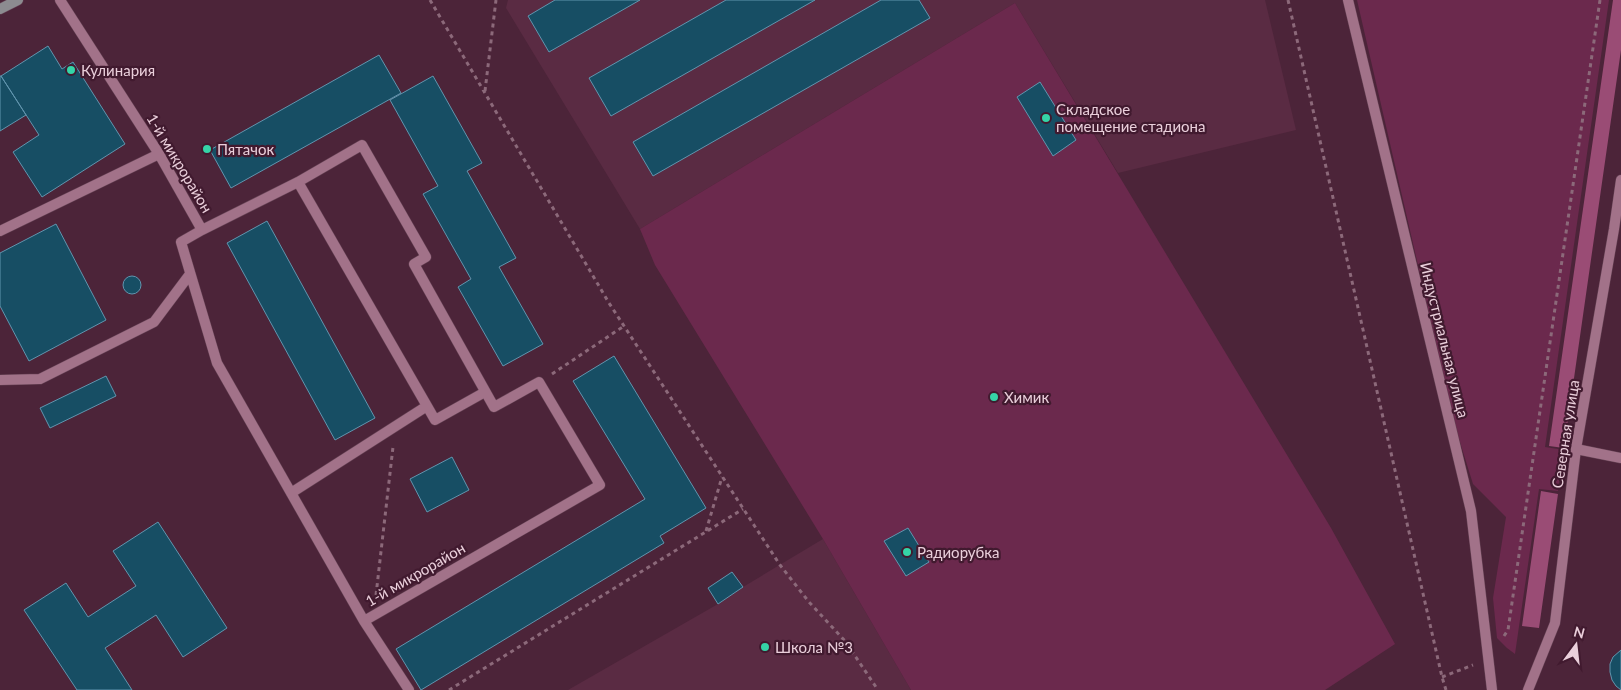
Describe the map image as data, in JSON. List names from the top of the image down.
{
  "streets": {
    "street": ["1-й микрорайон", "Индустриальная улица", "Северная улица"]
  },
  "places": [
    "Кулинария",
    "Складское помещение стадиона",
    "Пятачок",
    "Химик",
    "Радиорубка",
    "Школа №3"
  ],
  "north": "top"
}
